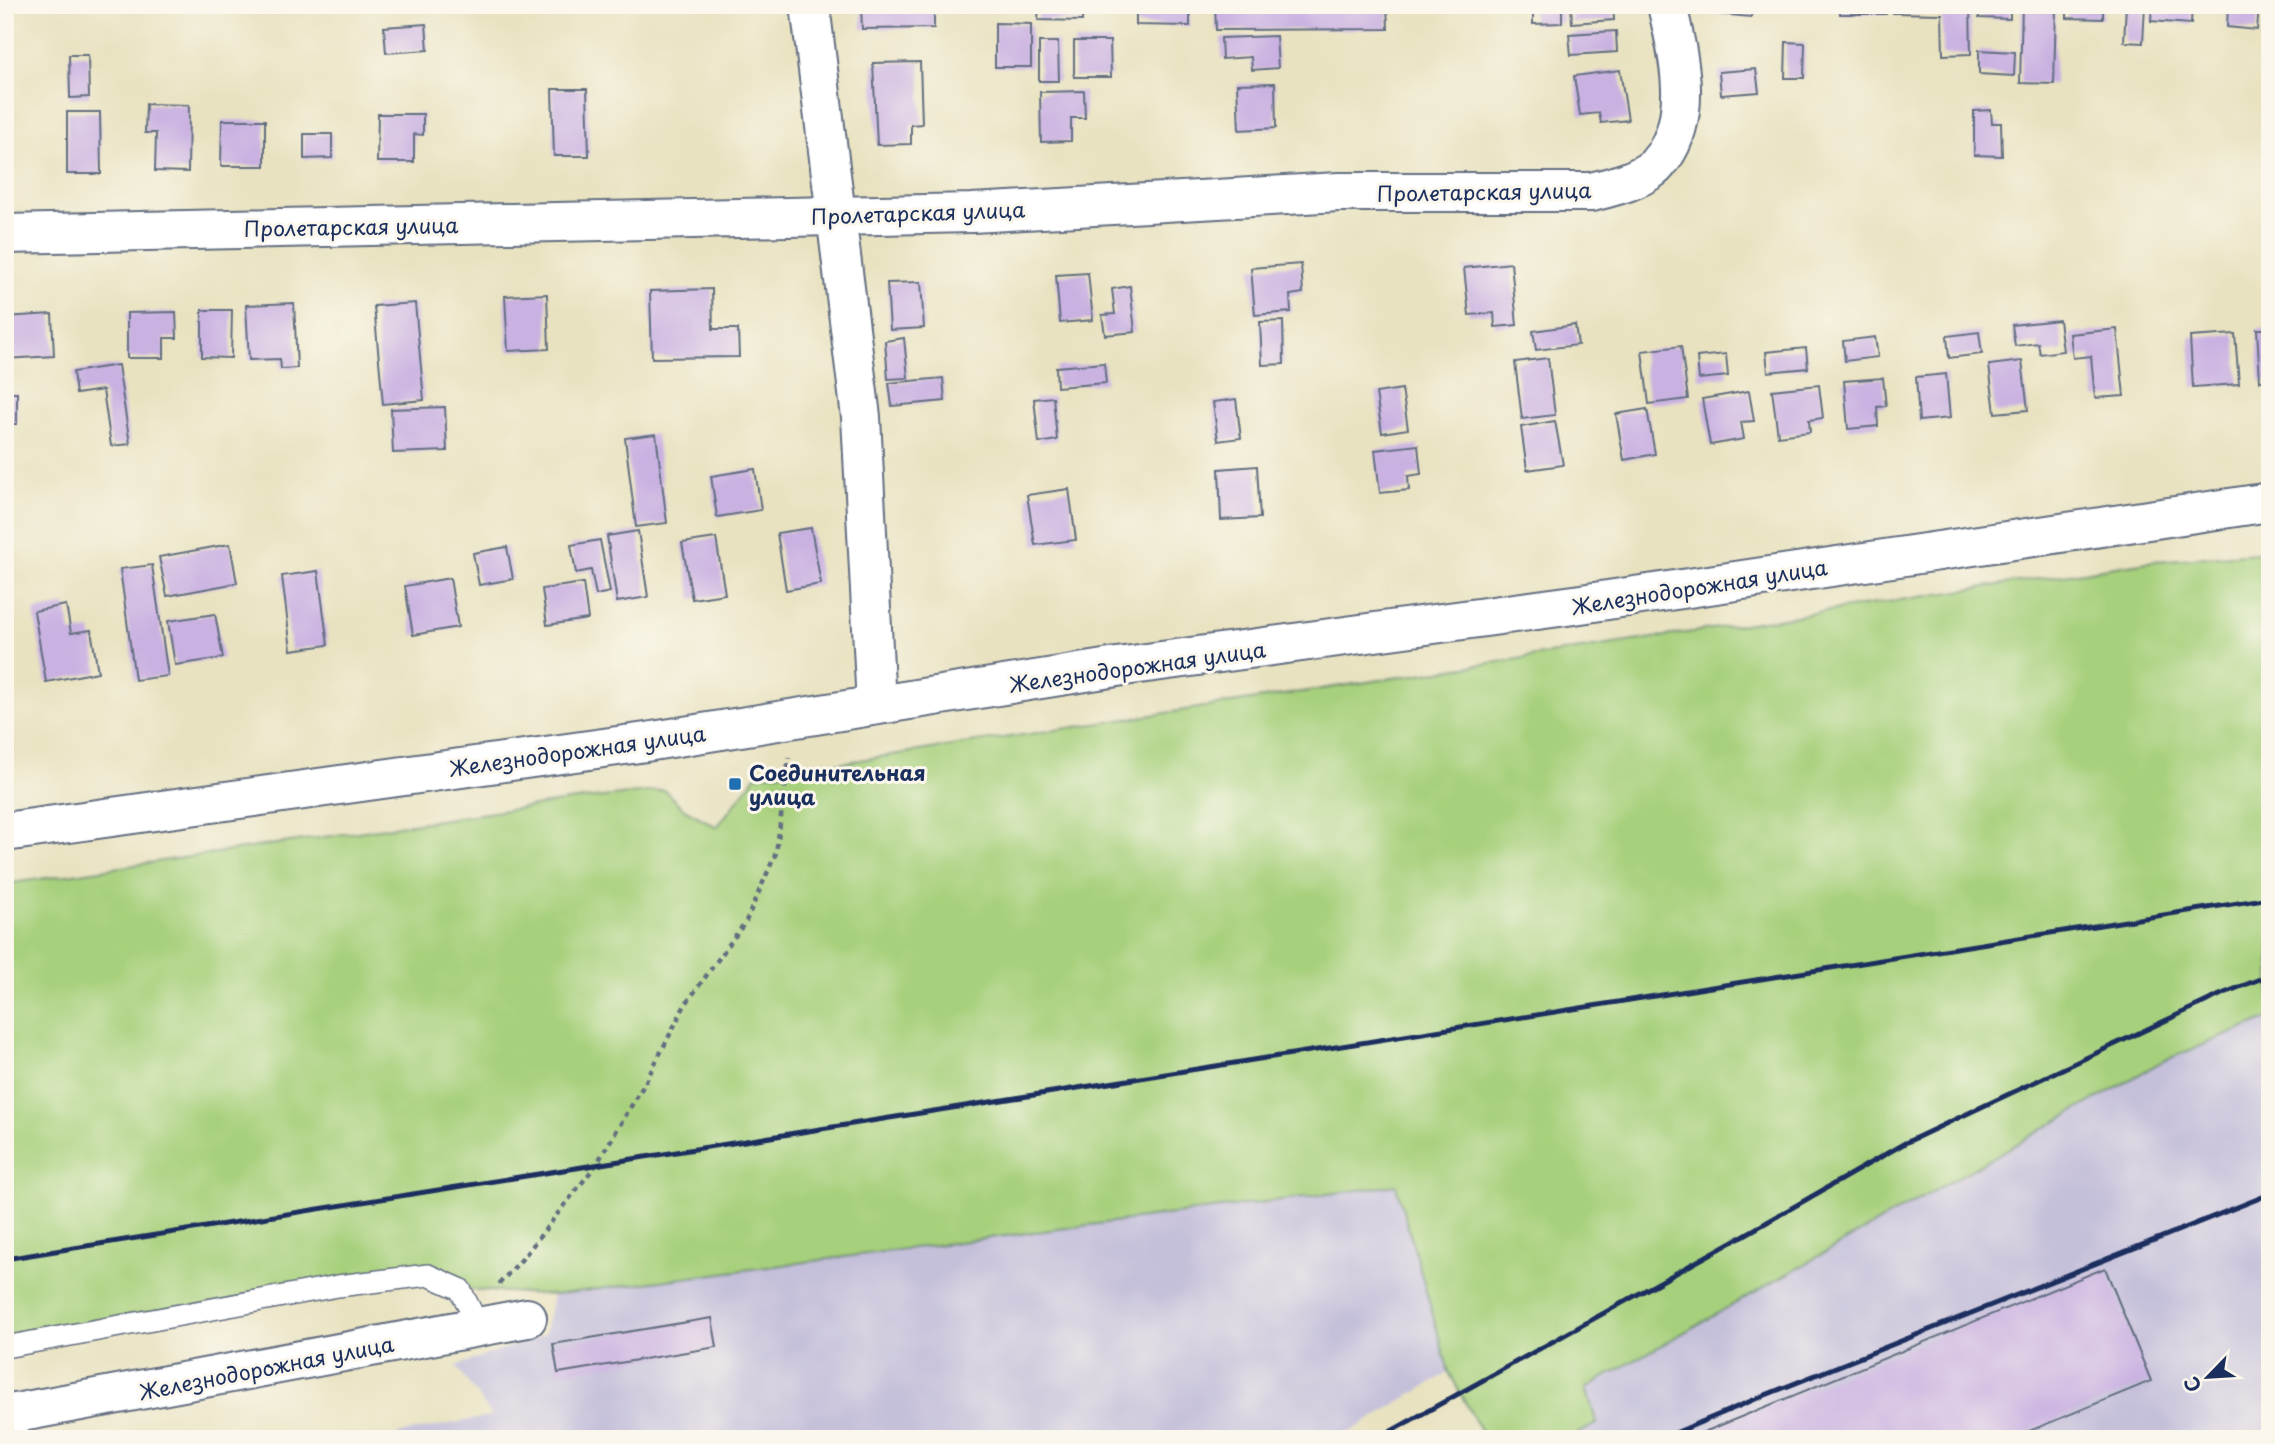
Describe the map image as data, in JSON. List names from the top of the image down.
{
  "streets": {
    "street": ["Пролетарская улица", "Железнодорожная улица"]
  },
  "places": {
    "transit": ["Соединительная улица"]
  },
  "north": "bottom left"
}
